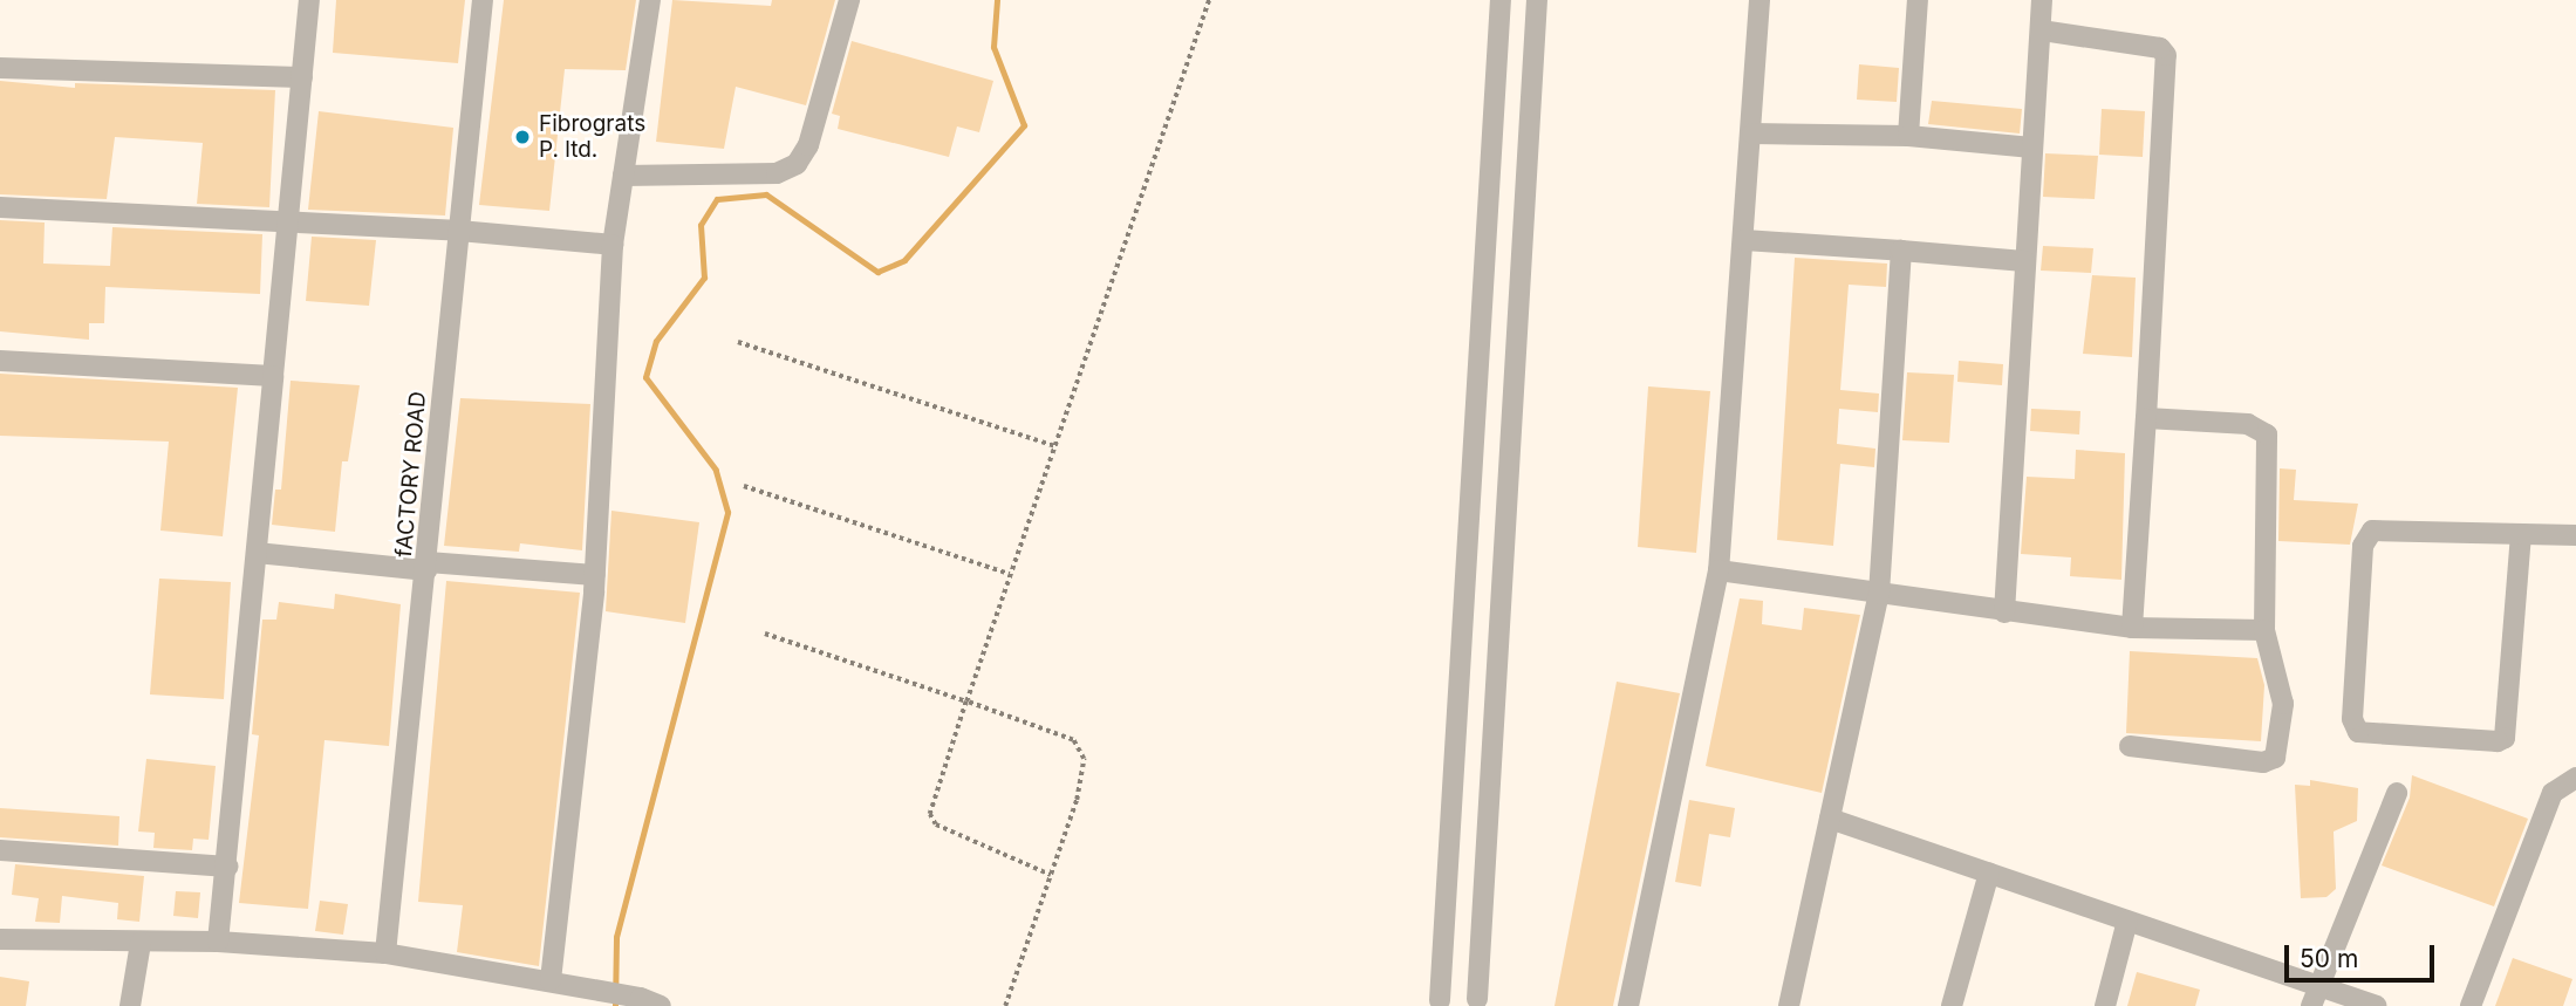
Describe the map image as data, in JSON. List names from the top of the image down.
{
  "streets": {
    "street": ["fACTORY ROAD"]
  },
  "places": ["Fibrograts P. ltd."],
  "scale_bar": "50 m"
}
